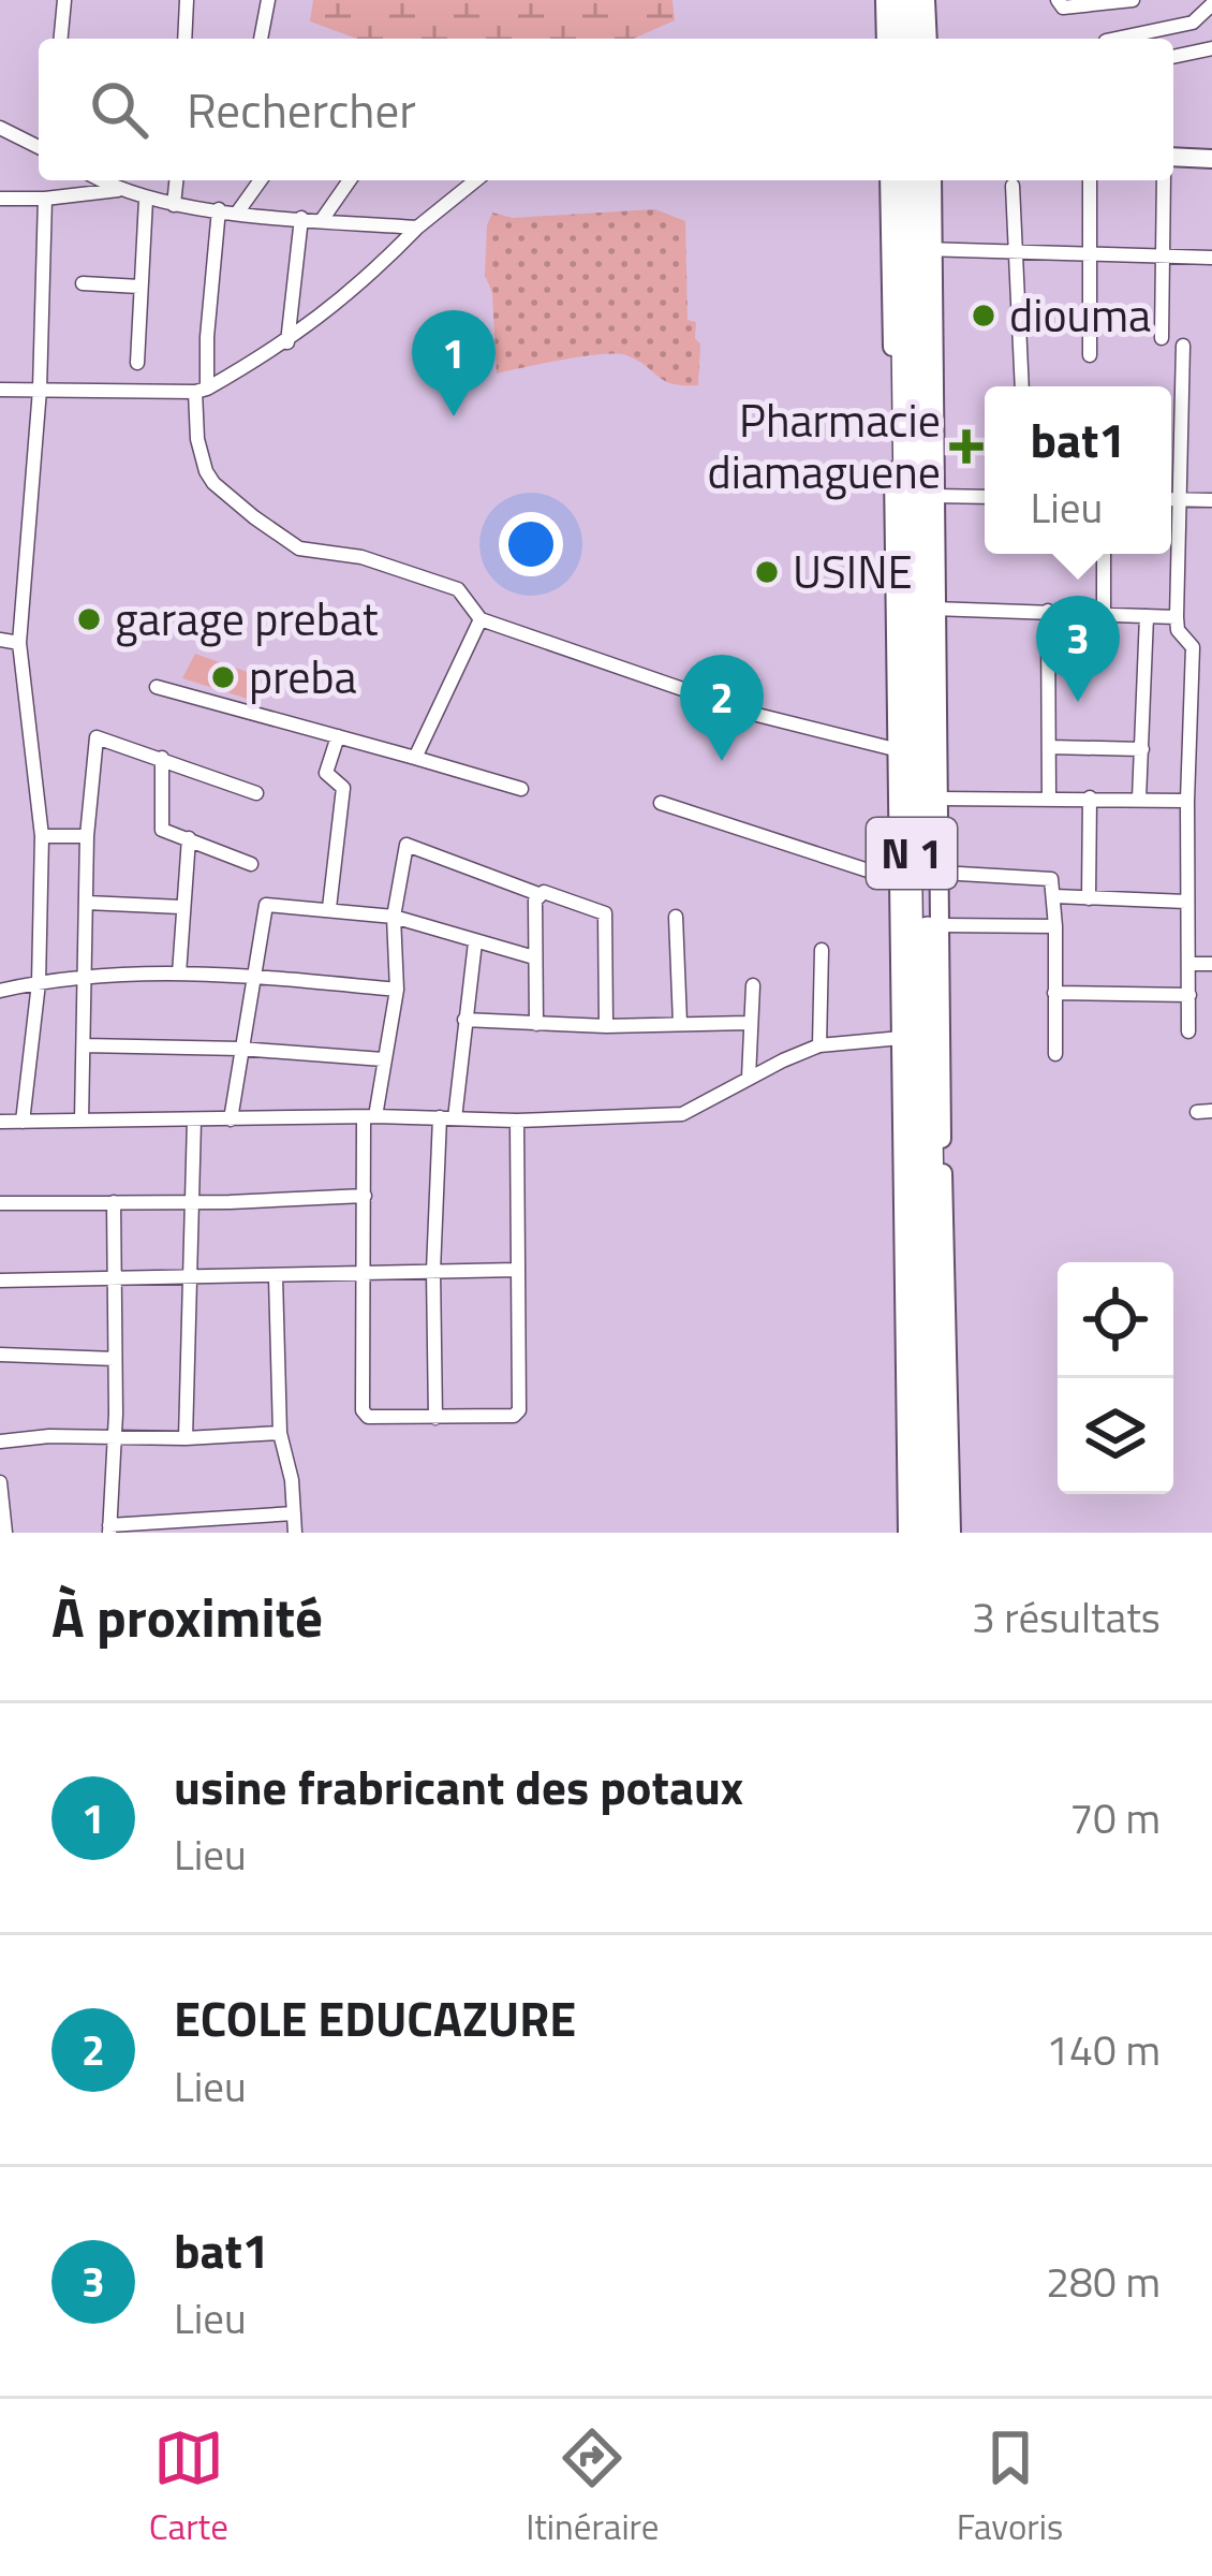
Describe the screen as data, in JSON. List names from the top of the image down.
{
  "streets": {
    "highway": ["N 1"]
  },
  "places": {
    "other": [
      "diouma",
      "USINE",
      "garage prebat",
      "preba"
    ],
    "health": ["Pharmacie diamaguene"]
  },
  "page": {
    "search": "Rechercher",
    "pins": ["1", "3", "2"],
    "popup": ["bat1", "Lieu"],
    "heading": ["À proximité", "3 résultats"],
    "list": [
      {
        "mark": "1",
        "name": "usine frabricant des potaux",
        "note": "Lieu",
        "value": "70 m"
      },
      {
        "mark": "2",
        "name": "ECOLE EDUCAZURE",
        "note": "Lieu",
        "value": "140 m"
      },
      {
        "mark": "3",
        "name": "bat1",
        "note": "Lieu",
        "value": "280 m"
      }
    ],
    "nav": ["Carte", "Itinéraire", "Favoris"]
  }
}
